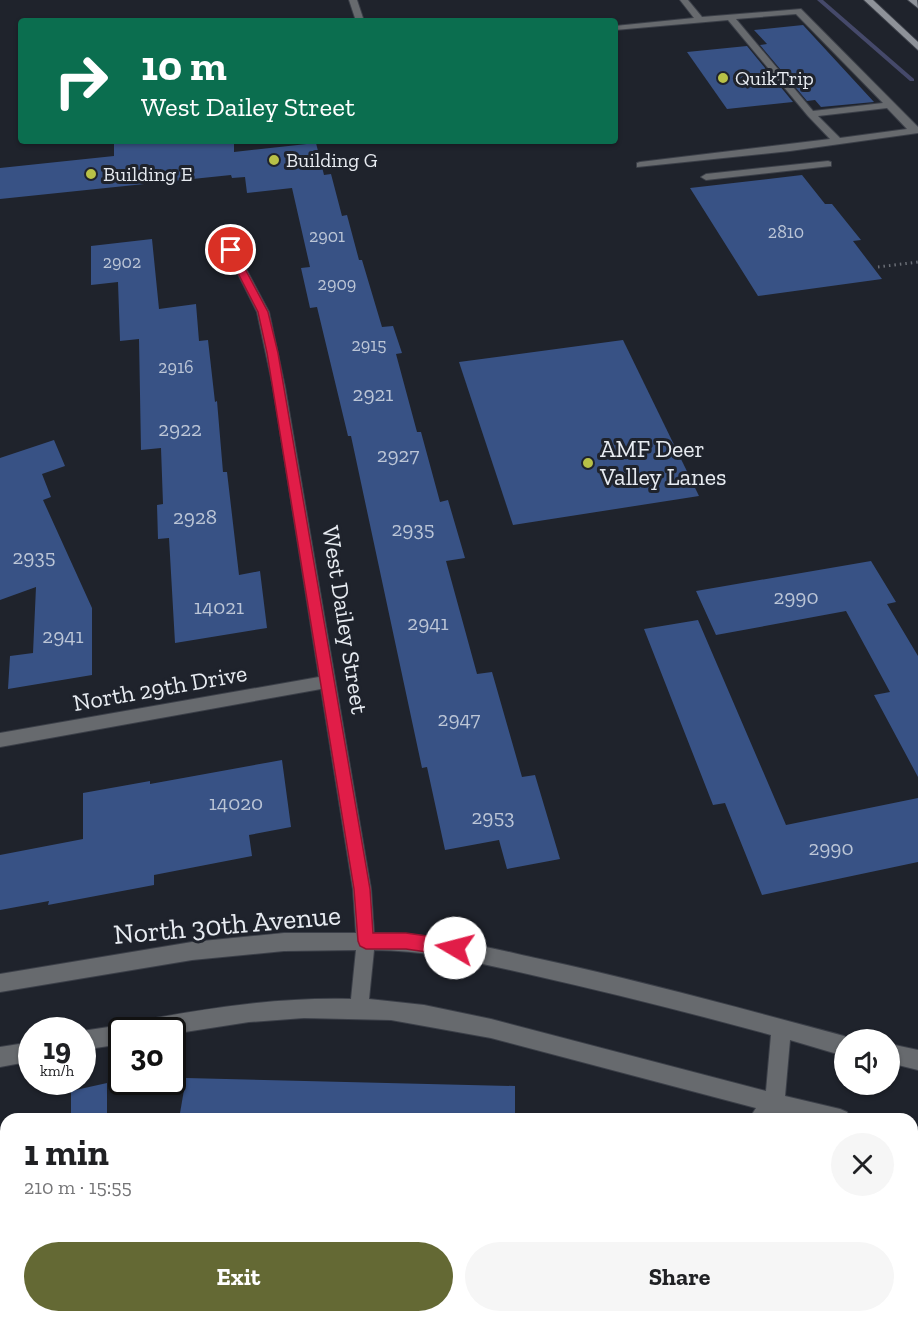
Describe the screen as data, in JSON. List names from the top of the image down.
{
  "streets": {
    "street": ["West Dailey Street", "North 29th Drive", "North 30th Avenue"]
  },
  "crossings": [
    ["West Dailey Street", "North 29th Drive"],
    ["West Dailey Street", "North 30th Avenue"]
  ],
  "places": [
    "QuikTrip",
    "Building G",
    "Building E",
    "AMF Deer Valley Lanes"
  ],
  "house_numbers": [
    "2810",
    "2901",
    "2902",
    "2909",
    "2915",
    "2916",
    "2921",
    "2922",
    "2927",
    "2928",
    "2935",
    "2935",
    "2990",
    "14021",
    "2941",
    "2941",
    "2947",
    "14020",
    "2953",
    "2990"
  ],
  "page": {
    "turn": ["10 m", "West Dailey Street"],
    "speed": "19 km/h",
    "limit": "30",
    "heading": ["1 min", "210 m · 15:55"],
    "buttons": ["Exit", "Share"]
  }
}
